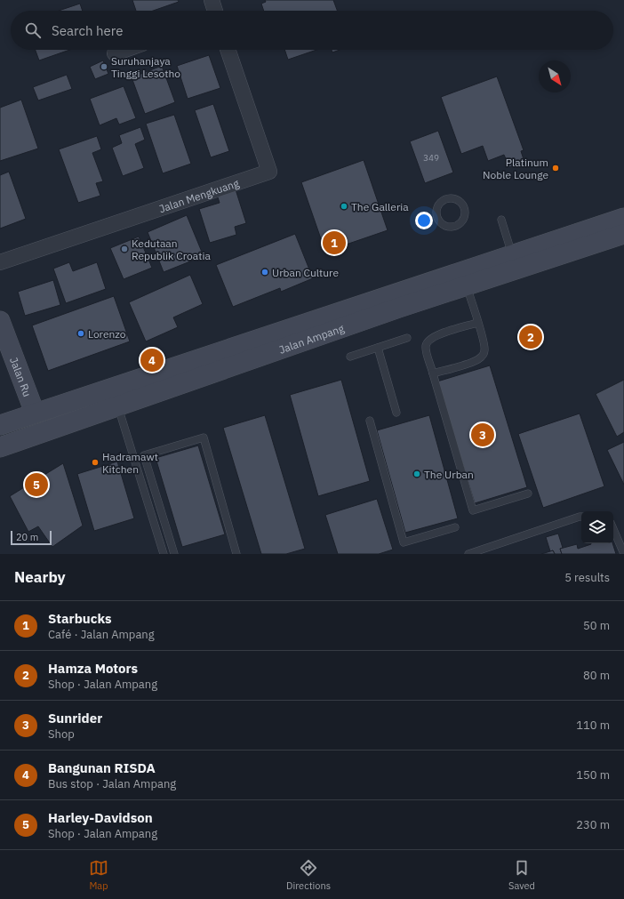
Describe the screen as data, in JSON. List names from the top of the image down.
{
  "streets": {
    "main road": ["Jalan Ampang", "Jalan Ru"],
    "street": ["Jalan Mengkuang"]
  },
  "crossings": [
    ["Jalan Ampang", "Jalan Ru"]
  ],
  "places": [
    "Suruhanjaya Tinggi Lesotho",
    "Platinum Noble Lounge",
    "The Galleria",
    "Kedutaan Republik Croatia",
    "Urban Culture",
    "Lorenzo",
    "Hadramawt Kitchen",
    "The Urban"
  ],
  "house_numbers": ["349"],
  "scale_bar": "20 m",
  "north": "bottom right",
  "page": {
    "search": "Search here",
    "pins": [
      "1",
      "2",
      "4",
      "3",
      "5"
    ],
    "scale": "20 m",
    "heading": ["Nearby", "5 results"],
    "list": [
      {
        "mark": "1",
        "name": "Starbucks",
        "note": "Café · Jalan Ampang",
        "value": "50 m"
      },
      {
        "mark": "2",
        "name": "Hamza Motors",
        "note": "Shop · Jalan Ampang",
        "value": "80 m"
      },
      {
        "mark": "3",
        "name": "Sunrider",
        "note": "Shop",
        "value": "110 m"
      },
      {
        "mark": "4",
        "name": "Bangunan RISDA",
        "note": "Bus stop · Jalan Ampang",
        "value": "150 m"
      },
      {
        "mark": "5",
        "name": "Harley-Davidson",
        "note": "Shop · Jalan Ampang",
        "value": "230 m"
      }
    ],
    "nav": ["Map", "Directions", "Saved"]
  }
}
